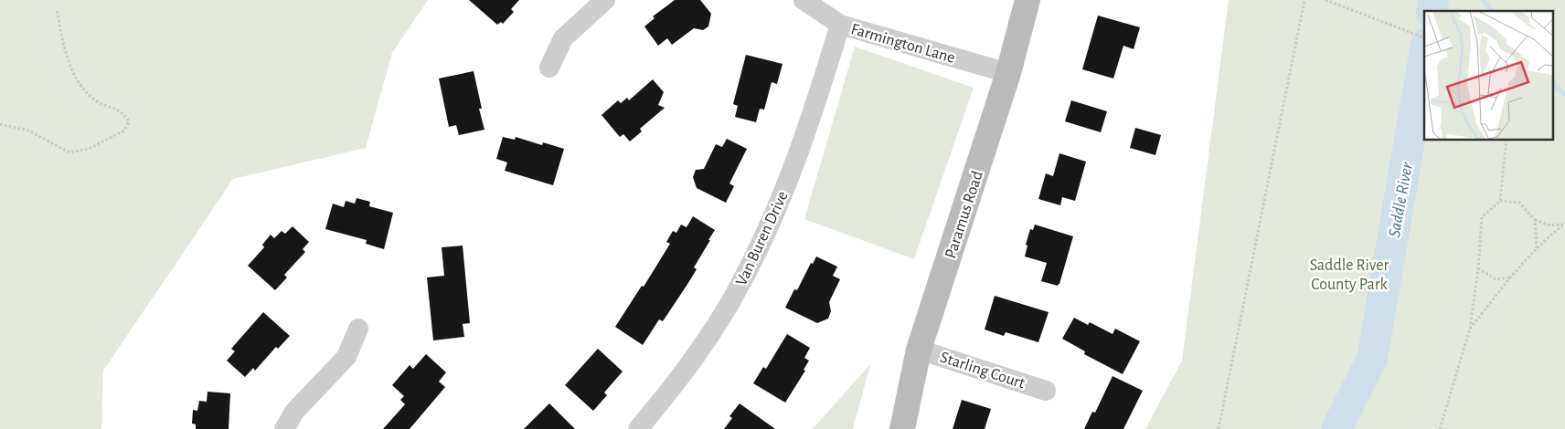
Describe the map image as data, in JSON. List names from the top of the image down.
{
  "streets": {
    "main road": ["Paramus Road"],
    "street": ["Farmington Lane", "Van Buren Drive", "Starling Court"]
  },
  "crossings": [
    ["Farmington Lane", "Paramus Road"],
    ["Farmington Lane", "Van Buren Drive"],
    ["Paramus Road", "Starling Court"]
  ],
  "water": ["Saddle River"],
  "parks": ["Saddle River County Park"]
}
